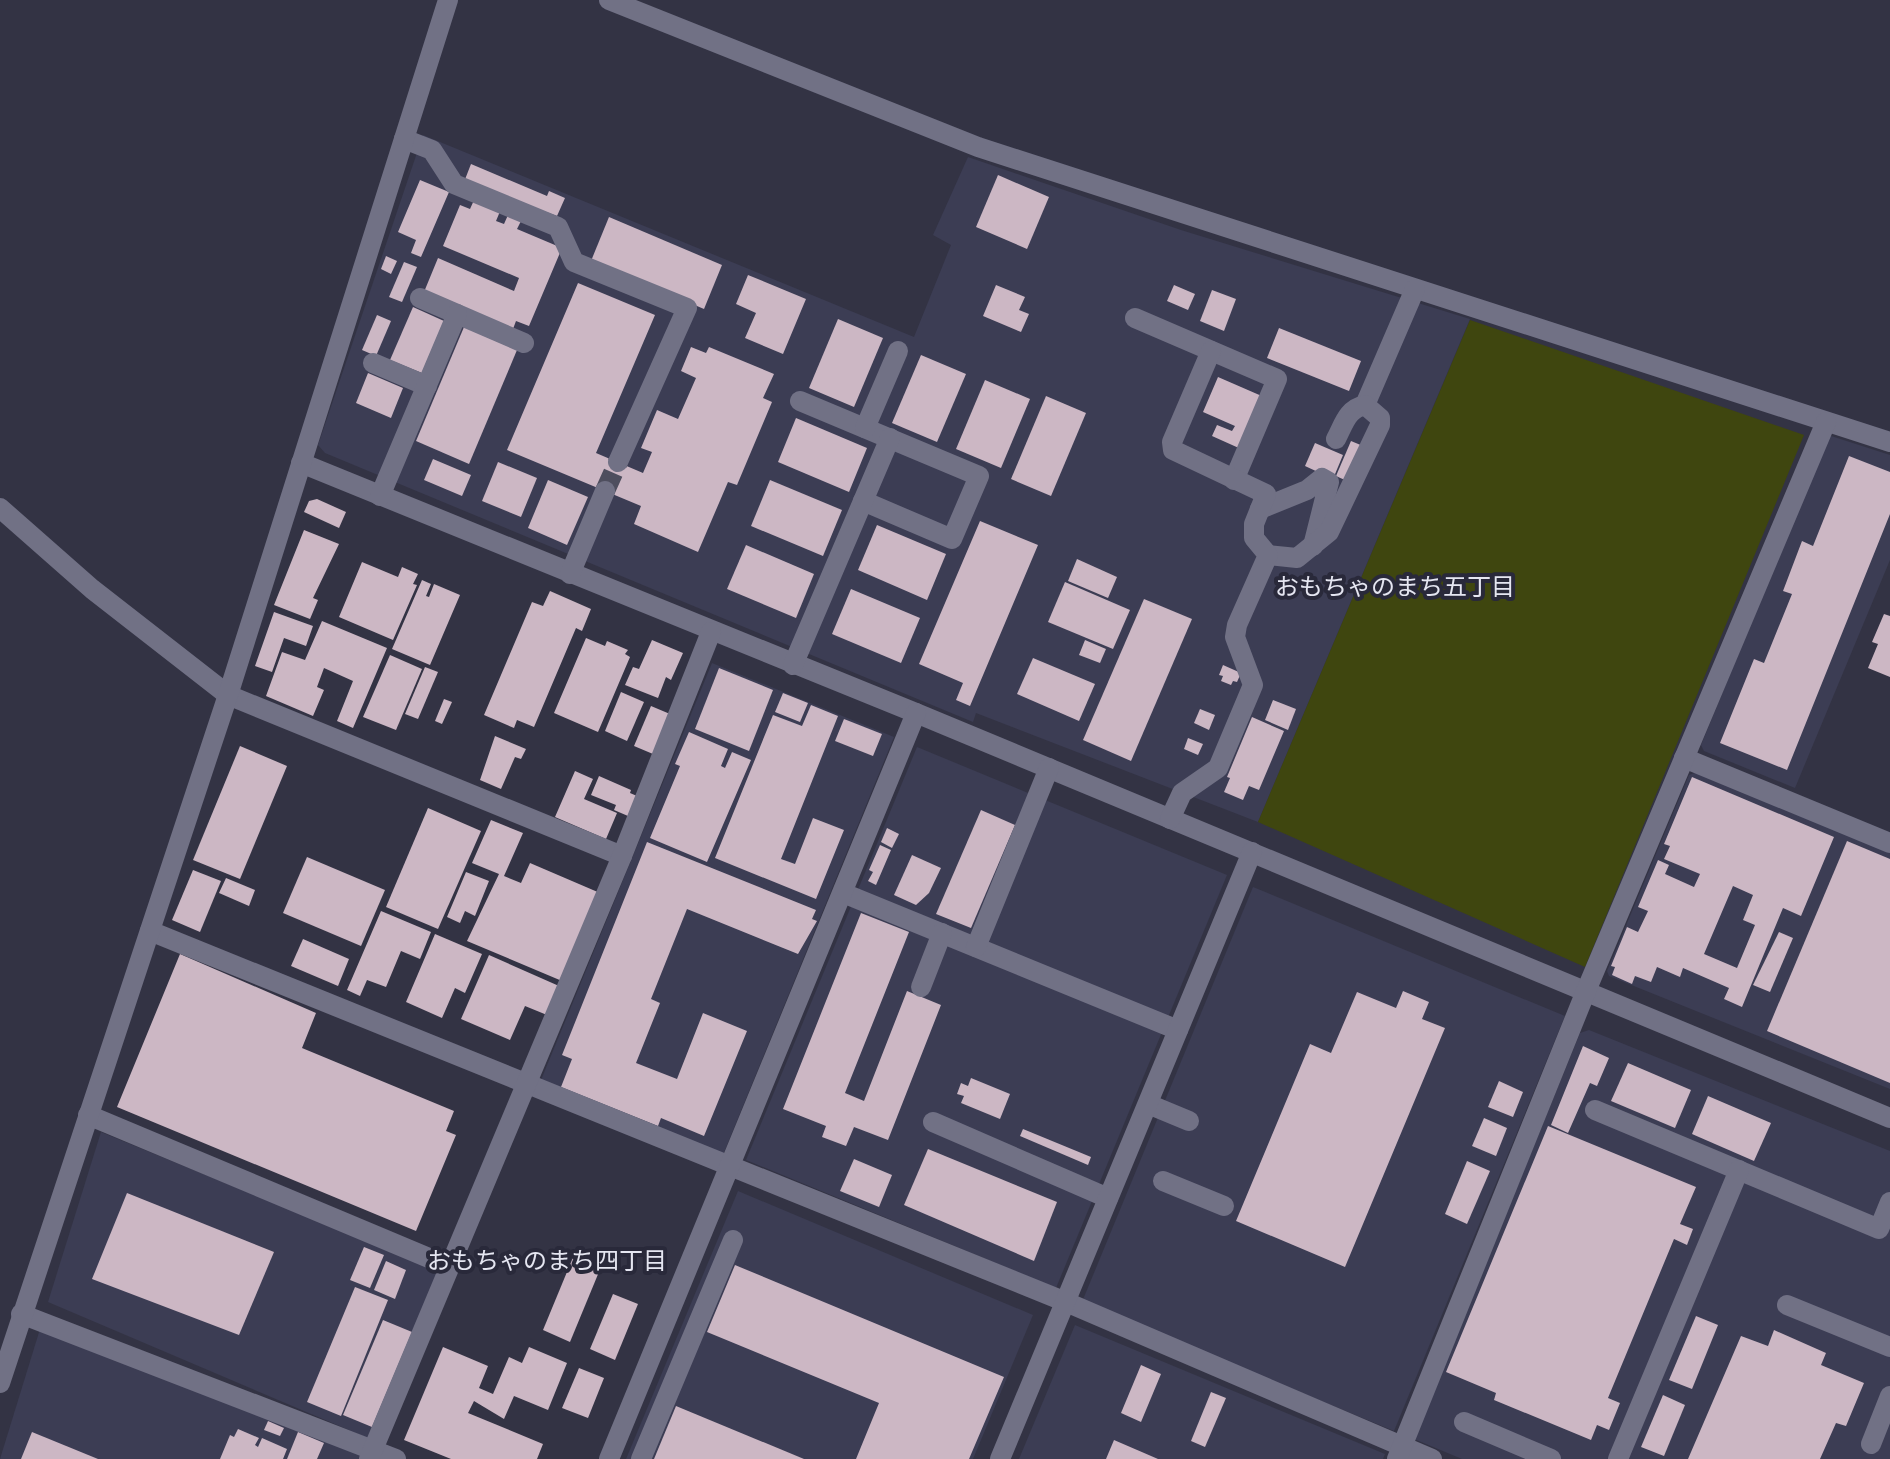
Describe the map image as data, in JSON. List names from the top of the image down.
{
  "districts": ["おもちゃのまち五丁目", "おもちゃのまち四丁目"]
}
